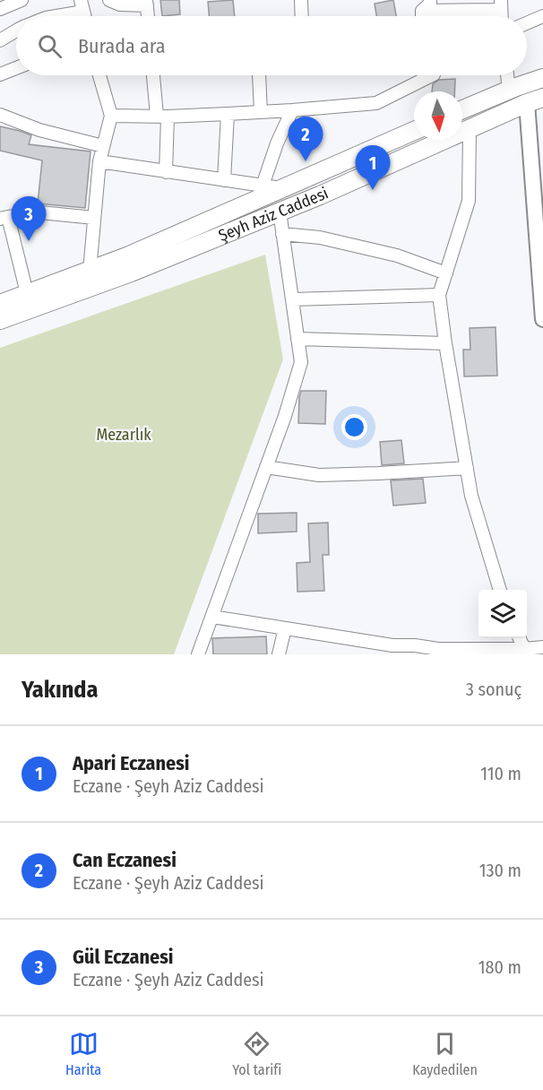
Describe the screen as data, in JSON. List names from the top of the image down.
{
  "streets": {
    "main road": ["Şeyh Aziz Caddesi"]
  },
  "parks": ["Mezarlık"],
  "north": "bottom",
  "page": {
    "search": "Burada ara",
    "pins": ["2", "1", "3"],
    "heading": ["Yakında", "3 sonuç"],
    "list": [
      {
        "mark": "1",
        "name": "Apari Eczanesi",
        "note": "Eczane · Şeyh Aziz Caddesi",
        "value": "110 m"
      },
      {
        "mark": "2",
        "name": "Can Eczanesi",
        "note": "Eczane · Şeyh Aziz Caddesi",
        "value": "130 m"
      },
      {
        "mark": "3",
        "name": "Gül Eczanesi",
        "note": "Eczane · Şeyh Aziz Caddesi",
        "value": "180 m"
      }
    ],
    "nav": ["Harita", "Yol tarifi", "Kaydedilen"]
  }
}
